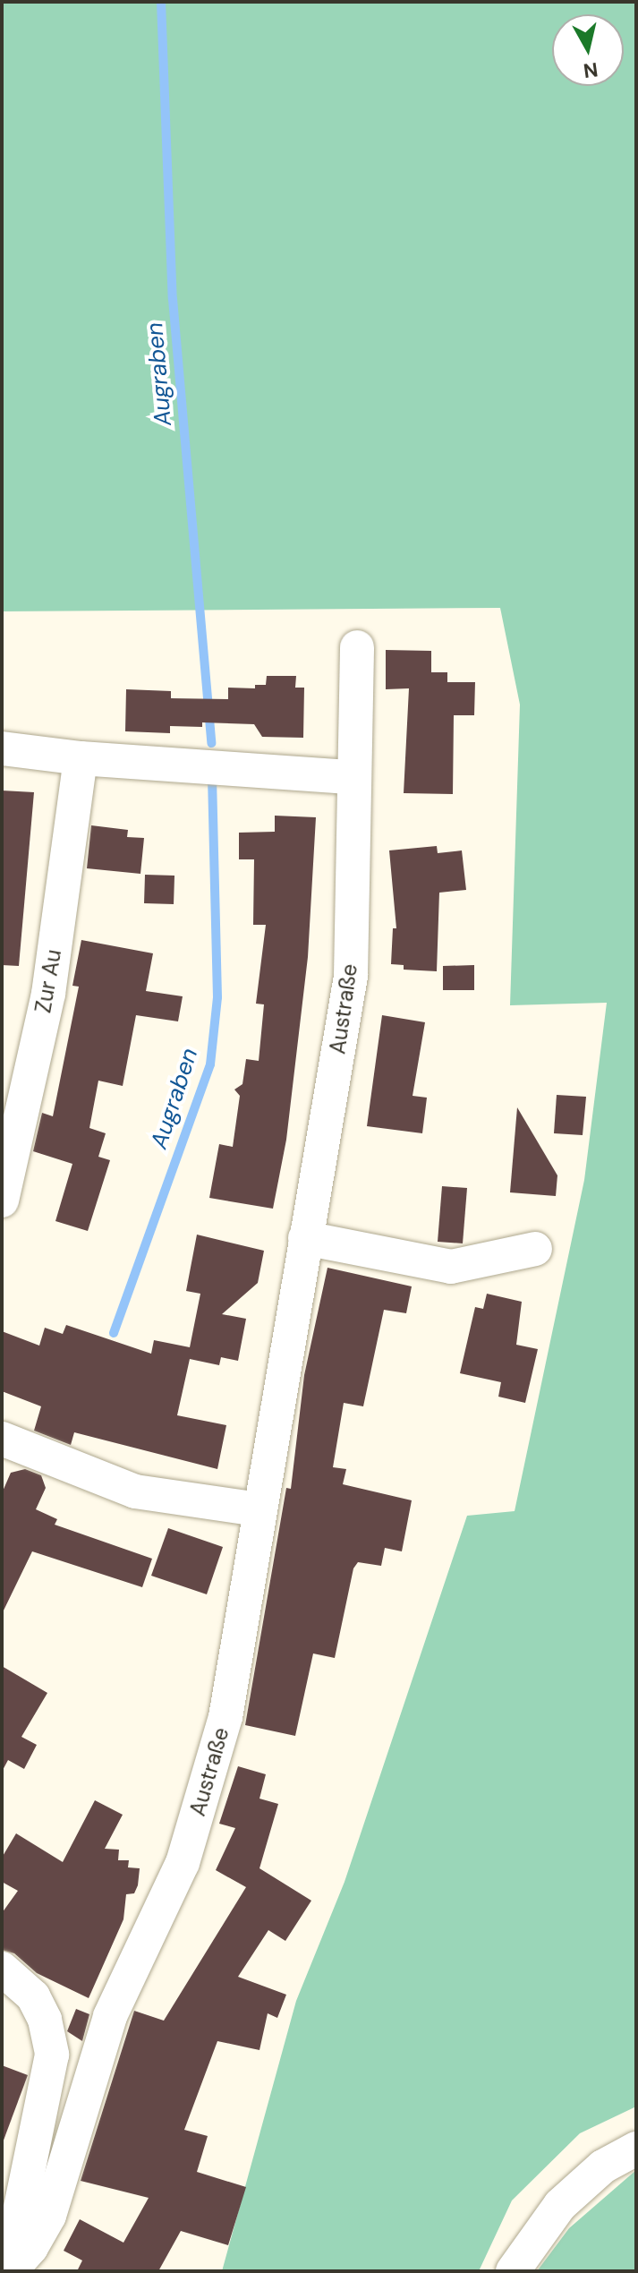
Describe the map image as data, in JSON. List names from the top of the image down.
{
  "streets": {
    "street": ["Zur Au", "Austraße"]
  },
  "water": ["Augraben"],
  "north": "bottom"
}
